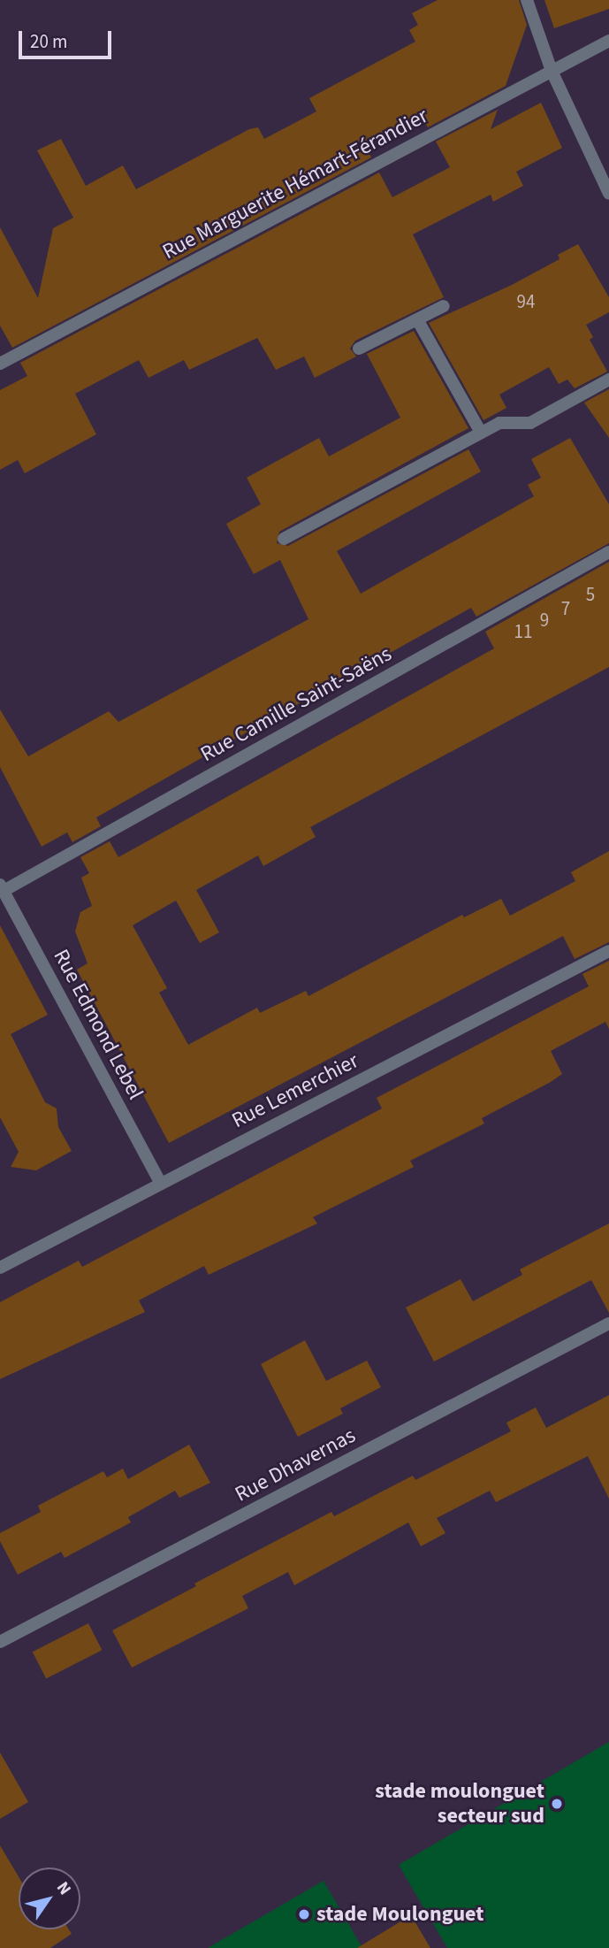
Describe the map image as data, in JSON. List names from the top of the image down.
{
  "streets": {
    "street": [
      "Rue Marguerite Hémart-Férandier",
      "Rue Camille Saint-Saëns",
      "Rue Edmond Lebel",
      "Rue Lemerchier",
      "Rue Dhavernas"
    ]
  },
  "crossings": [
    ["Rue Camille Saint-Saëns", "Rue Edmond Lebel"],
    ["Rue Edmond Lebel", "Rue Lemerchier"]
  ],
  "places": ["stade moulonguet secteur sud", "stade Moulonguet"],
  "house_numbers": [
    "94",
    "5",
    "7",
    "9",
    "11"
  ],
  "scale_bar": "20 m",
  "north": "top right"
}
